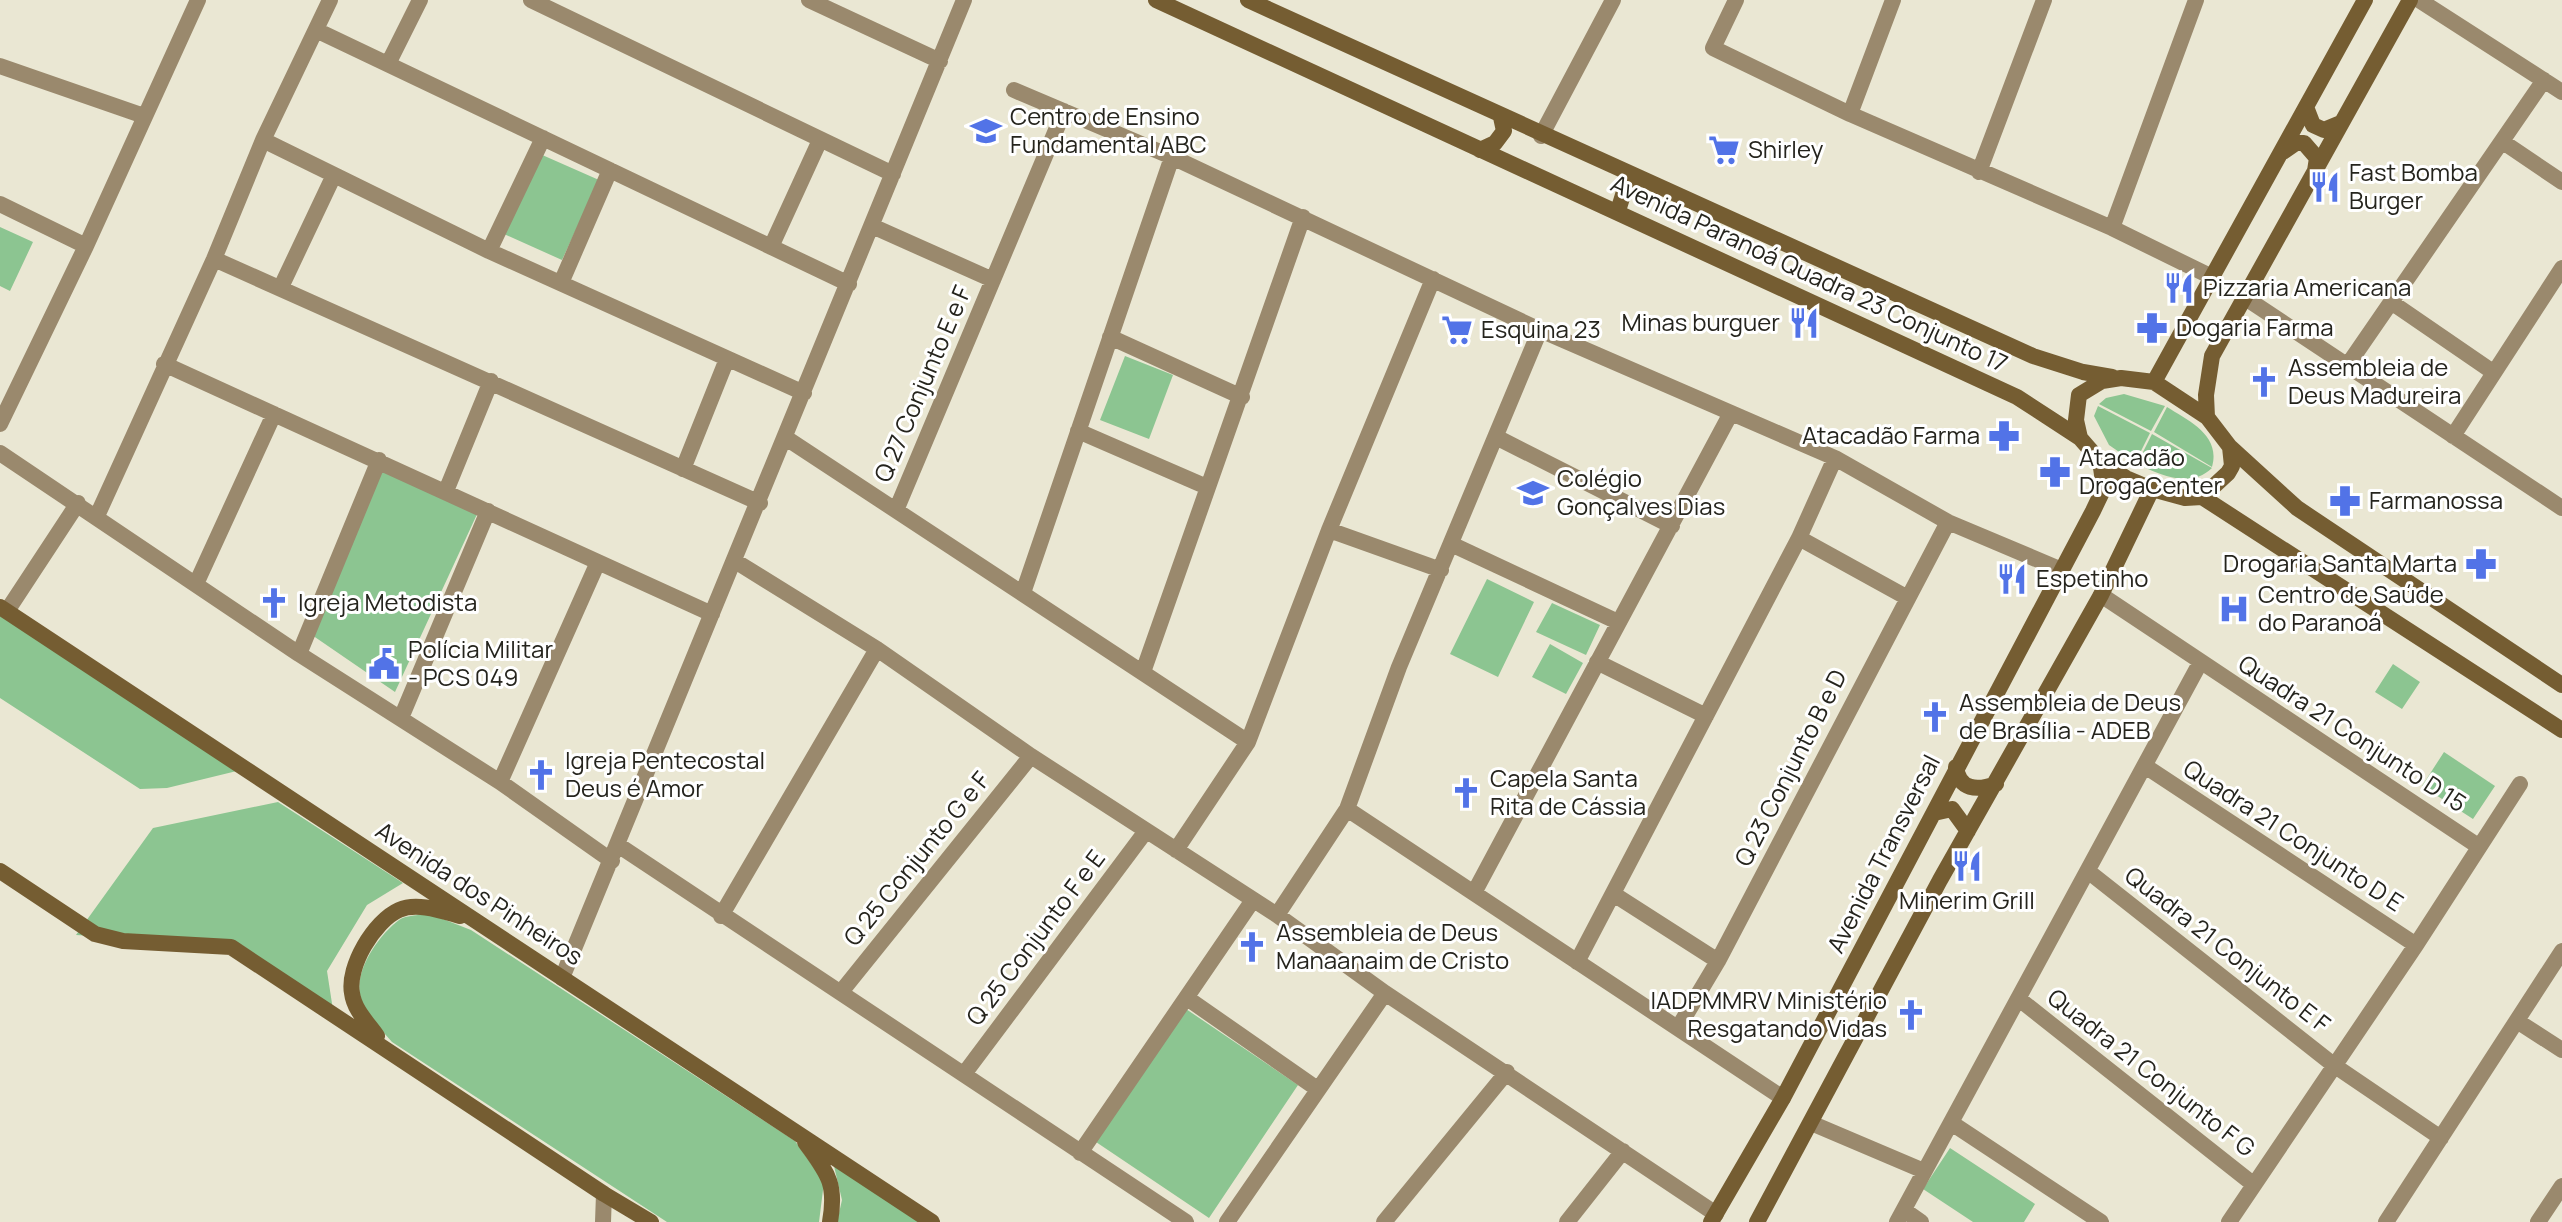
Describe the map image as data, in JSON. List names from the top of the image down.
{
  "streets": {
    "street": [
      "Avenida Paranoá Quadra 23 Conjunto 17",
      "Q 27 Conjunto E e F",
      "Quadra 21 Conjunto D 15",
      "Q 23 Conjunto B e D",
      "Quadra 21 Conjunto D E",
      "Avenida Transversal",
      "Q 25 Conjunto G e F",
      "Avenida dos Pinheiros",
      "Q 25 Conjunto F e E",
      "Quadra 21 Conjunto E F",
      "Quadra 21 Conjunto F G"
    ]
  },
  "crossings": [
    ["Avenida Paranoá Quadra 23 Conjunto 17", "Avenida Transversal"]
  ],
  "places": {
    "school or university": ["Centro de Ensino Fundamental ABC", "Colégio Gonçalves Dias"],
    "supermarket": ["Shirley", "Esquina 23"],
    "restaurant": [
      "Fast Bomba Burger",
      "Pizzaria Americana",
      "Minas burguer",
      "Espetinho",
      "Minerim Grill"
    ],
    "pharmacy": [
      "Dogaria Farma",
      "Atacadão Farma",
      "Atacadão DrogaCenter",
      "Farmanossa",
      "Drogaria Santa Marta"
    ],
    "church": [
      "Assembleia de Deus Madureira",
      "Igreja Metodista",
      "Assembleia de Deus de Brasília - ADEB",
      "Igreja Pentecostal Deus é Amor",
      "Capela Santa Rita de Cássia",
      "Assembleia de Deus Manaanaim de Cristo",
      "IADPMMRV Ministério Resgatando Vidas"
    ],
    "hospital": ["Centro de Saúde do Paranoá"],
    "public building": ["Polícia Militar - PCS 049"]
  }
}
